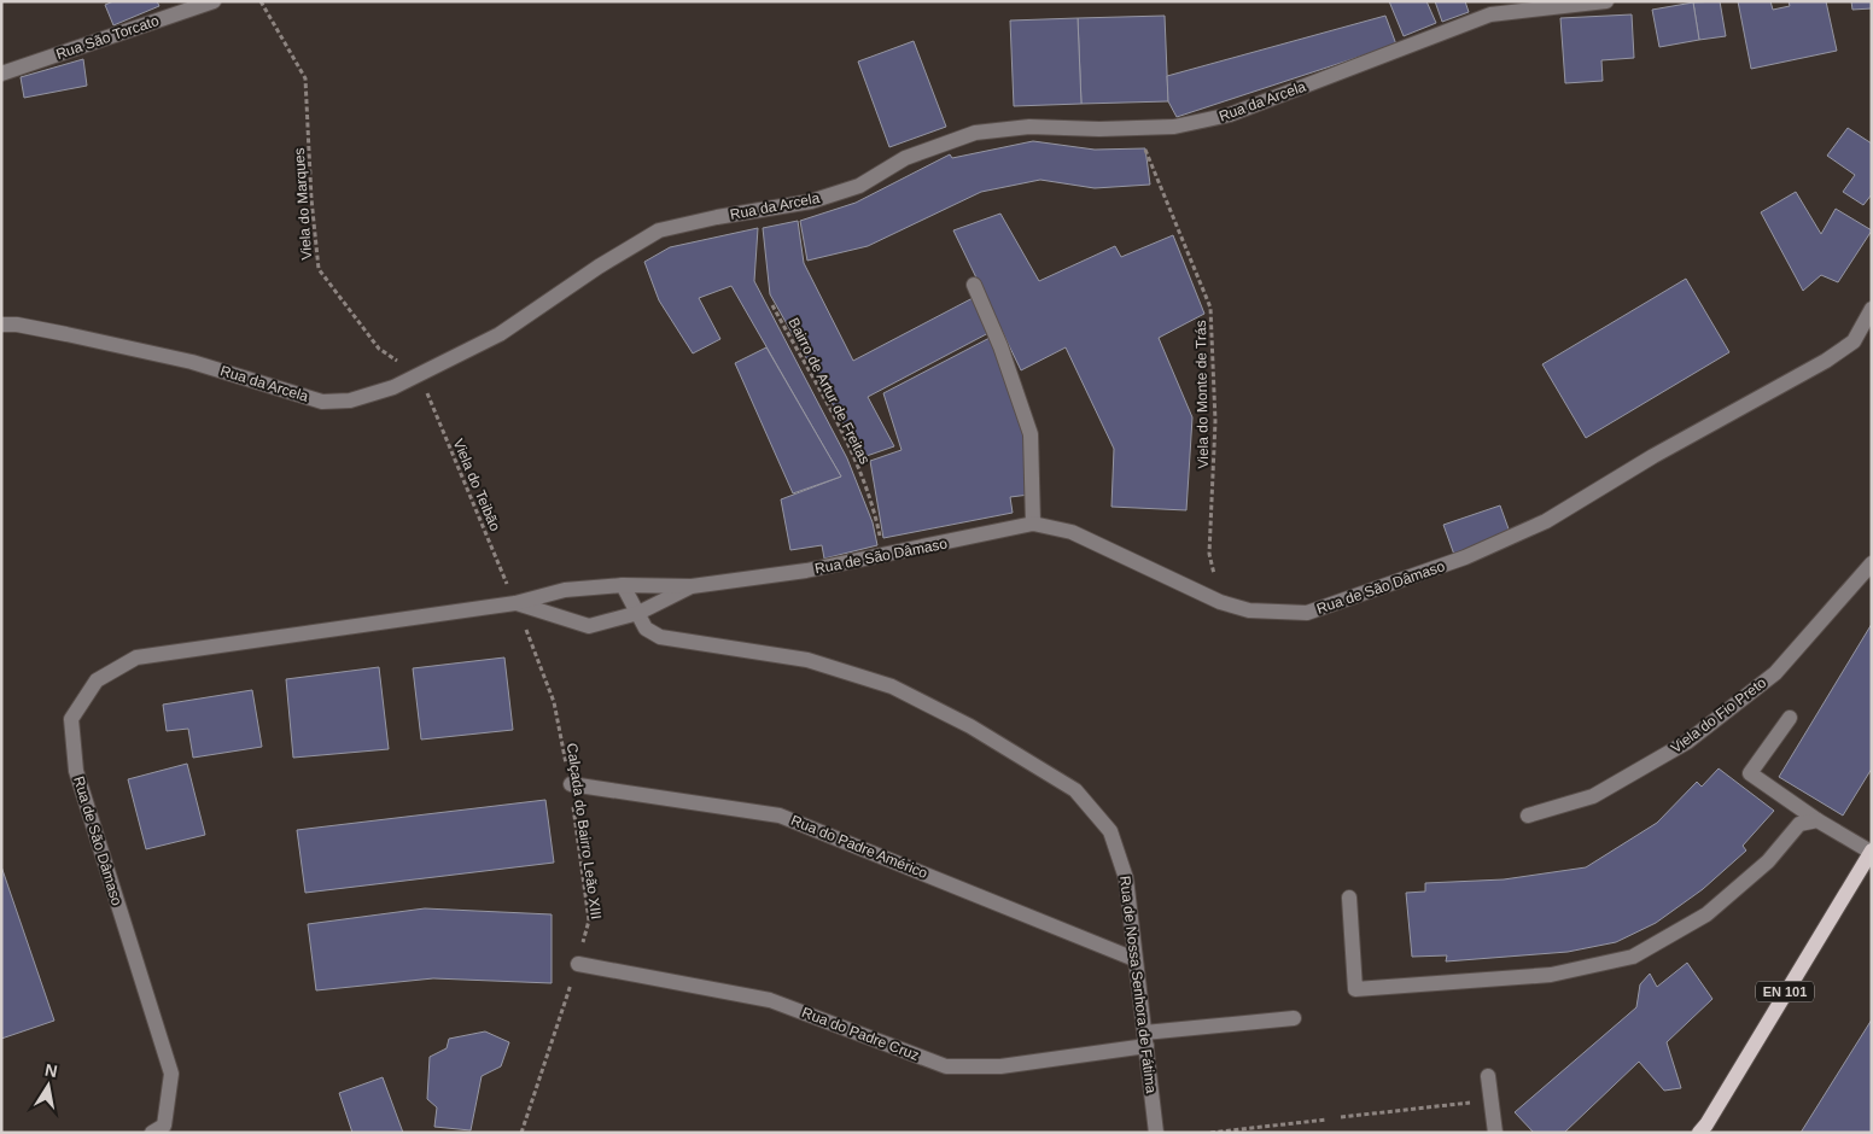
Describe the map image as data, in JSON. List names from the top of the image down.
{
  "streets": {
    "main road": ["EN 101"],
    "street": [
      "Rua São Torcato",
      "Rua da Arcela",
      "Rua de São Dâmaso",
      "Viela do Fio Preto",
      "Rua do Padre Américo",
      "Rua de Nossa Senhora de Fátima",
      "Rua do Padre Cruz"
    ],
    "path": [
      "Viela do Marques",
      "Bairro de Artur de Freitas",
      "Viela do Monte de Trás",
      "Viela do Teibão",
      "Calçada do Bairro Leão XIII"
    ]
  },
  "crossings": [
    ["Rua da Arcela", "Viela do Marques"],
    ["Rua da Arcela", "Viela do Monte de Trás"],
    ["Rua da Arcela", "Viela do Teibão"],
    ["Viela do Marques", "Viela do Teibão"],
    ["Bairro de Artur de Freitas", "Rua de São Dâmaso"],
    ["Viela do Monte de Trás", "Rua de São Dâmaso"],
    ["Viela do Teibão", "Rua de São Dâmaso"],
    ["Viela do Teibão", "Calçada do Bairro Leão XIII"],
    ["Rua de São Dâmaso", "Calçada do Bairro Leão XIII"],
    ["Rua de São Dâmaso", "Rua de Nossa Senhora de Fátima"],
    ["Calçada do Bairro Leão XIII", "Rua do Padre Américo"],
    ["Calçada do Bairro Leão XIII", "Rua do Padre Cruz"],
    ["Rua do Padre Américo", "Rua de Nossa Senhora de Fátima"],
    ["Rua de Nossa Senhora de Fátima", "Rua do Padre Cruz"]
  ],
  "north": "top"
}
